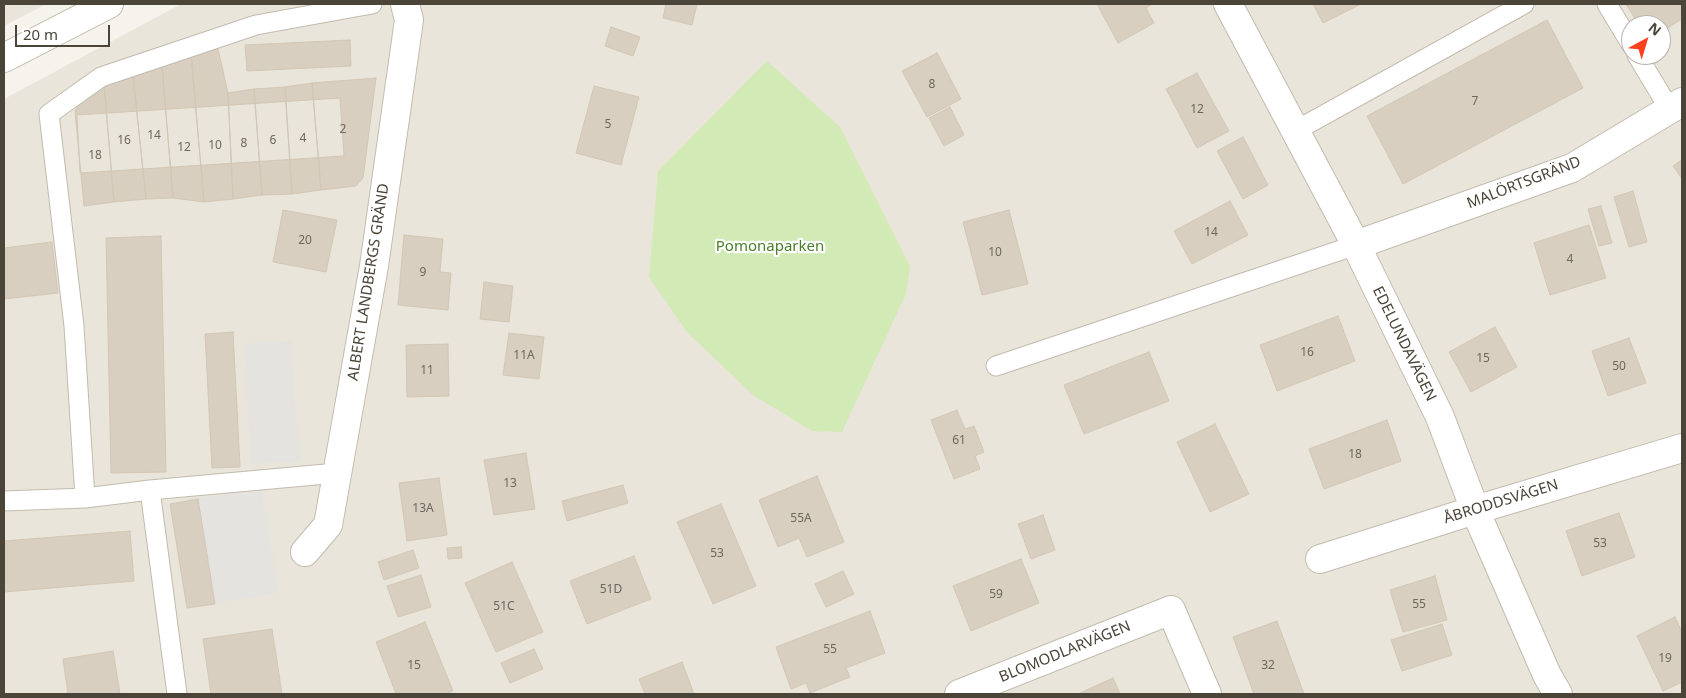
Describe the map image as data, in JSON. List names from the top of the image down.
{
  "streets": {
    "street": [
      "MALÖRTSGRÄND",
      "ALBERT LANDBERGS GRÄND",
      "EDELUNDAVÄGEN",
      "ÅBRODDSVÄGEN",
      "BLOMODLARVÄGEN"
    ]
  },
  "crossings": [
    ["MALÖRTSGRÄND", "EDELUNDAVÄGEN"],
    ["EDELUNDAVÄGEN", "ÅBRODDSVÄGEN"]
  ],
  "parks": ["Pomonaparken"],
  "house_numbers": [
    "8",
    "7",
    "12",
    "5",
    "2",
    "14",
    "4",
    "16",
    "6",
    "8",
    "10",
    "12",
    "18",
    "14",
    "20",
    "10",
    "4",
    "9",
    "16",
    "11A",
    "15",
    "50",
    "11",
    "61",
    "18",
    "13",
    "13A",
    "55A",
    "53",
    "53",
    "51D",
    "59",
    "55",
    "51C",
    "55",
    "19",
    "15",
    "32"
  ],
  "scale_bar": "20 m",
  "north": "top right"
}
